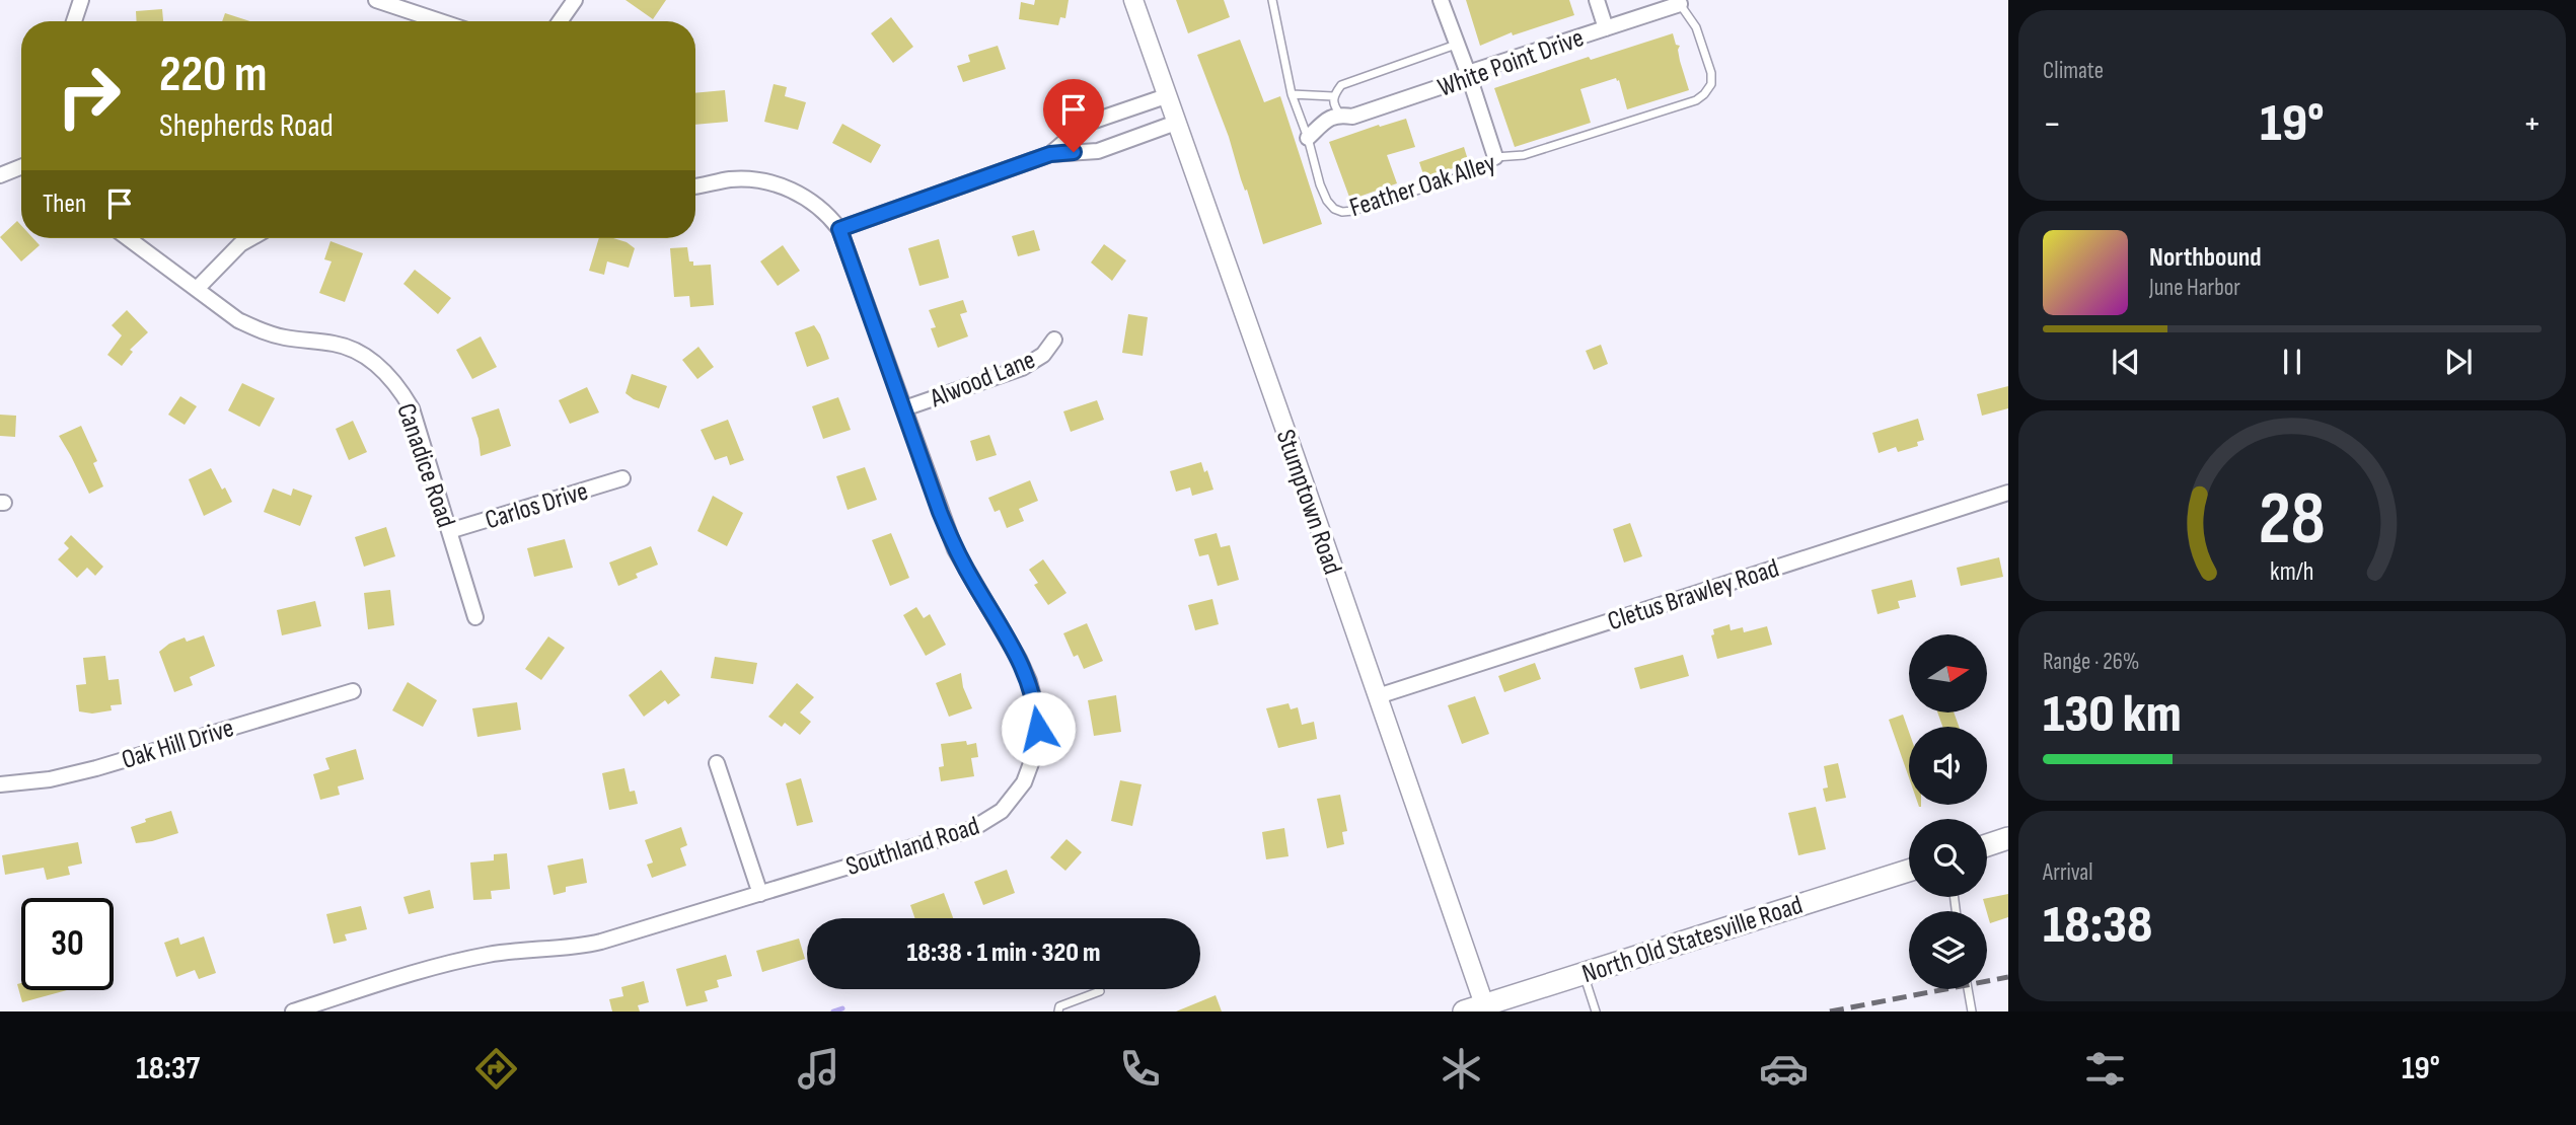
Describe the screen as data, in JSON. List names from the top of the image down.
{
  "streets": {
    "main road": ["North Old Statesville Road"],
    "street": [
      "White Point Drive",
      "Alwood Lane",
      "Canadice Road",
      "Stumptown Road",
      "Carlos Drive",
      "Cletus Brawley Road",
      "Oak Hill Drive",
      "Southland Road"
    ],
    "lane": ["Feather Oak Alley"]
  },
  "crossings": [
    ["White Point Drive", "Feather Oak Alley"],
    ["Alwood Lane", "Southland Road"],
    ["Canadice Road", "Carlos Drive"],
    ["Stumptown Road", "Cletus Brawley Road"],
    ["Stumptown Road", "North Old Statesville Road"]
  ],
  "north": "right",
  "page": {
    "tile": [
      "Climate",
      ["Range · 26%", "130 km"],
      ["Arrival", "18:38"]
    ],
    "turn": ["220 m", "Shepherds Road"],
    "heat": ["−", "19°", "+"],
    "then": "Then",
    "song": ["Northbound", "June Harbor"],
    "limit": "30",
    "trip": "18:38 · 1 min · 320 m",
    "tabs": ["18:37", "19°"],
    "gauge": ["28", "km/h"]
  }
}
